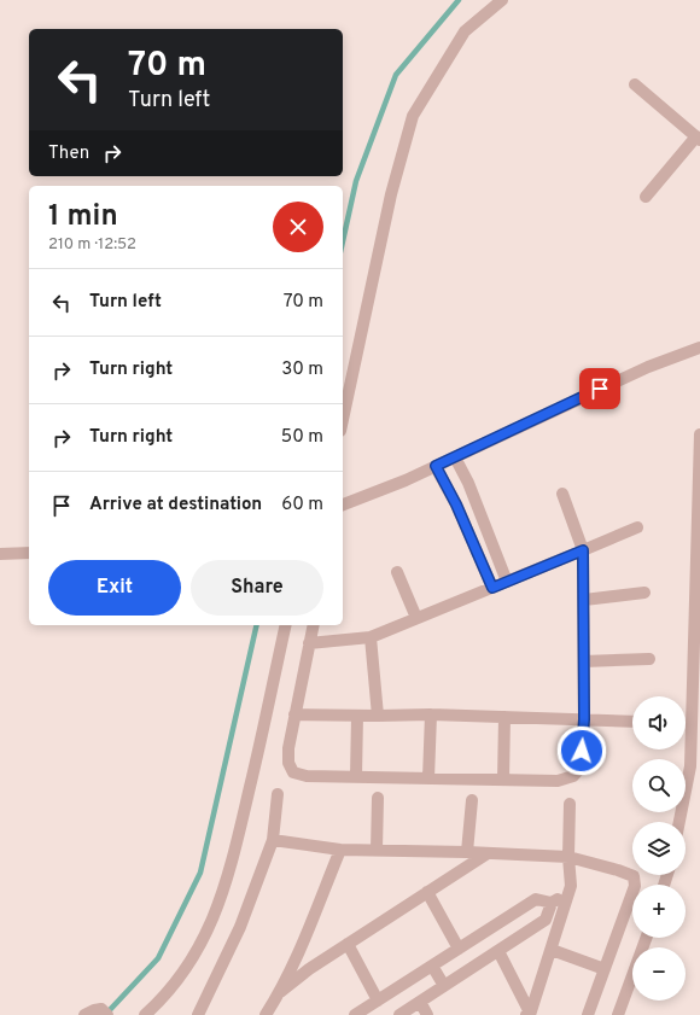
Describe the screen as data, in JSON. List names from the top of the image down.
{
  "page": {
    "turn": ["70 m", "Turn left"],
    "then": "Then",
    "heading": ["1 min", "210 m · 12:52"],
    "list": [
      {
        "name": "Turn left",
        "value": "70 m"
      },
      {
        "name": "Turn right",
        "value": "30 m"
      },
      {
        "name": "Turn right",
        "value": "50 m"
      },
      {
        "name": "Arrive at destination",
        "value": "60 m"
      }
    ],
    "buttons": ["Exit", "Share"],
    "map_buttons": ["+", "−"]
  }
}
